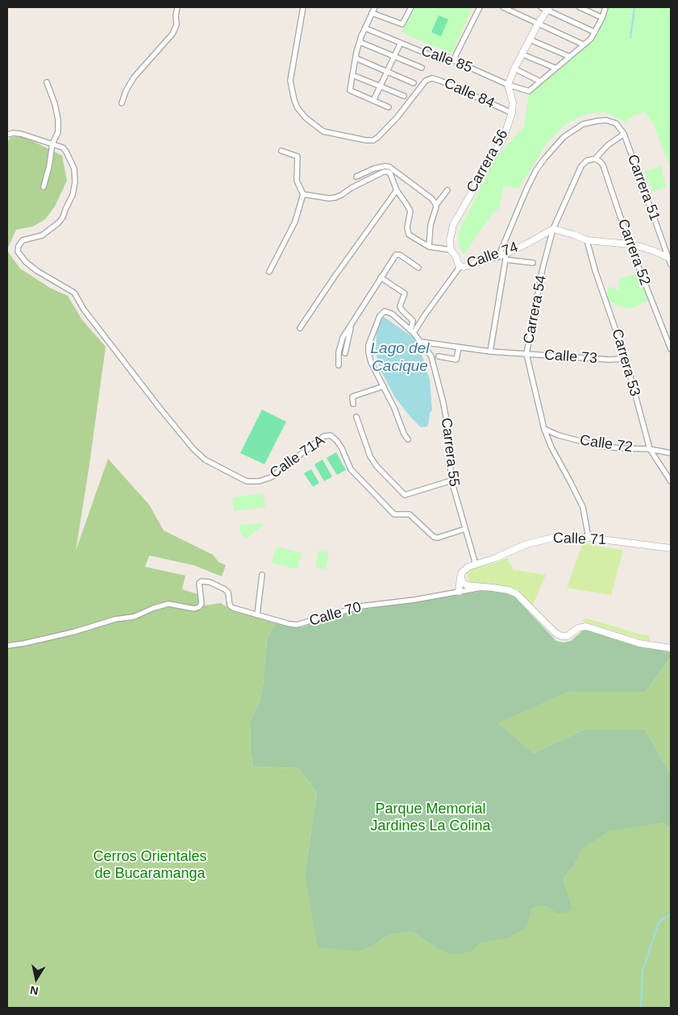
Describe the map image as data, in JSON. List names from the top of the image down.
{
  "streets": {
    "street": [
      "Calle 85",
      "Calle 84",
      "Carrera 56",
      "Carrera 51",
      "Carrera 52",
      "Calle 74",
      "Carrera 54",
      "Calle 73",
      "Carrera 53",
      "Calle 72",
      "Carrera 55",
      "Calle 71A",
      "Calle 71",
      "Calle 70"
    ]
  },
  "crossings": [
    ["Calle 85", "Carrera 56"],
    ["Calle 84", "Carrera 56"],
    ["Carrera 56", "Calle 74"],
    ["Carrera 51", "Carrera 54"],
    ["Carrera 52", "Carrera 54"],
    ["Calle 74", "Carrera 54"],
    ["Carrera 54", "Calle 73"],
    ["Carrera 54", "Calle 72"],
    ["Carrera 54", "Calle 71"],
    ["Calle 73", "Carrera 53"],
    ["Calle 73", "Carrera 55"],
    ["Carrera 53", "Calle 72"],
    ["Carrera 55", "Calle 71A"],
    ["Carrera 55", "Calle 71"]
  ],
  "water": ["Lago del Cacique"],
  "parks": ["Parque Memorial Jardines La Colina", "Cerros Orientales de Bucaramanga"],
  "north": "bottom"
}
